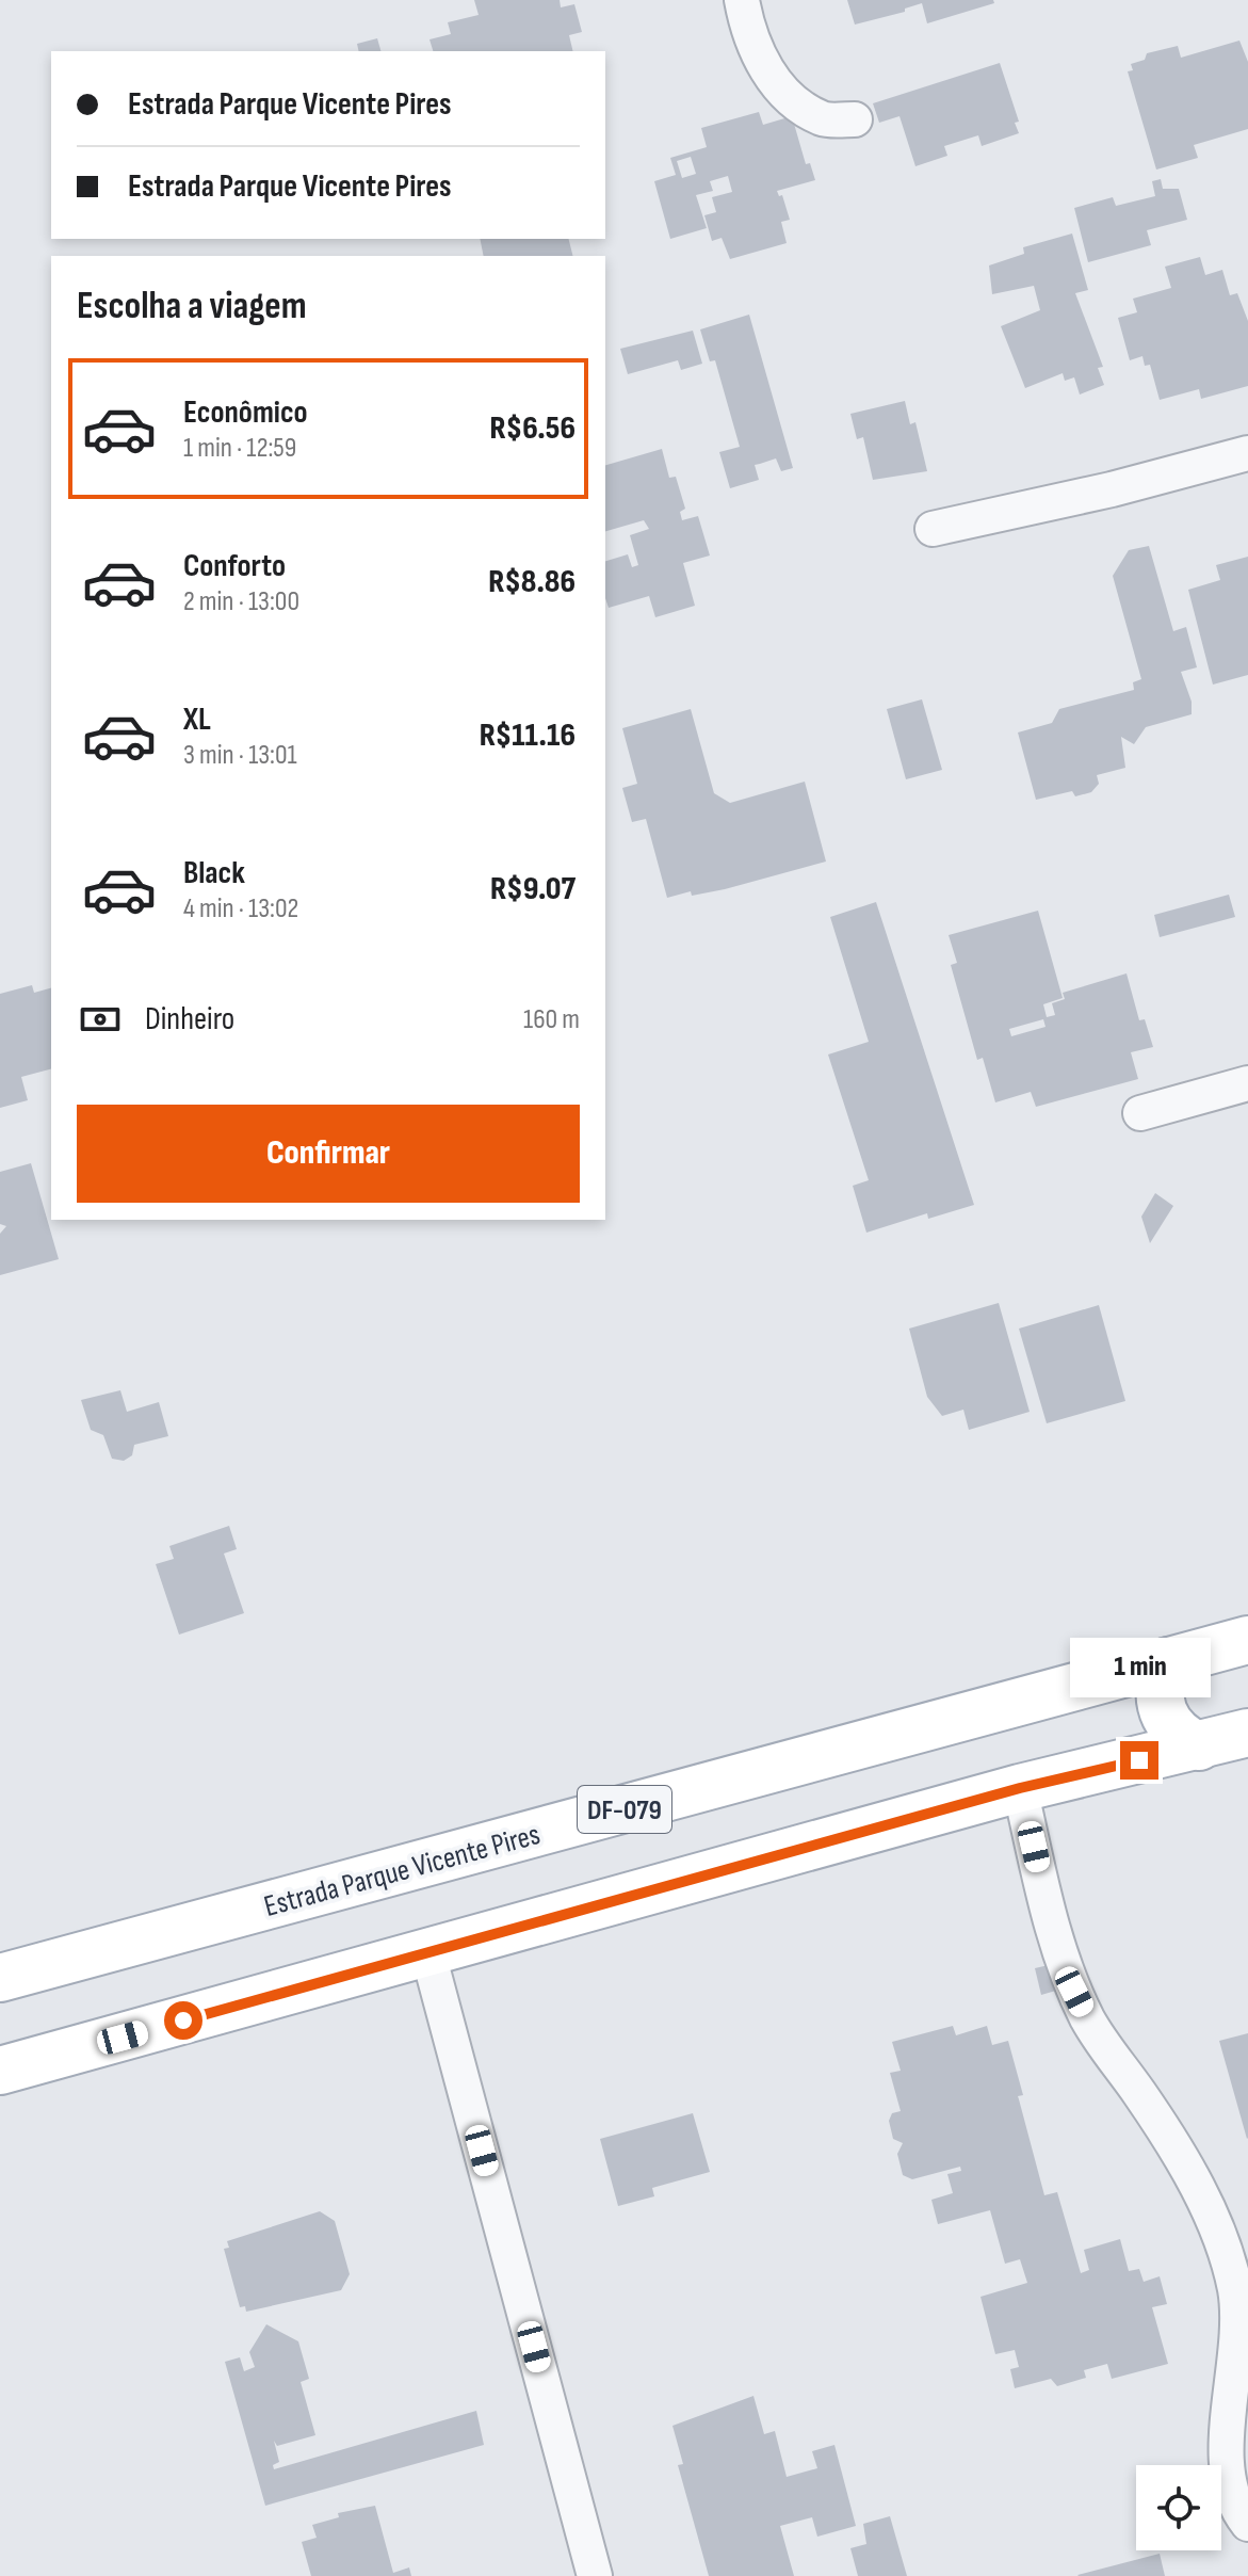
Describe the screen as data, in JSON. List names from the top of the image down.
{
  "streets": {
    "main road": ["DF-079", "Estrada Parque Vicente Pires"]
  },
  "page": {
    "banner": ["Estrada Parque Vicente Pires", "Estrada Parque Vicente Pires"],
    "heading": "Escolha a viagem",
    "list": [
      {
        "name": "Econômico",
        "note": "1 min · 12:59",
        "value": "R$6.56"
      },
      {
        "name": "Conforto",
        "note": "2 min · 13:00",
        "value": "R$8.86"
      },
      {
        "name": "XL",
        "note": "3 min · 13:01",
        "value": "R$11.16"
      },
      {
        "name": "Black",
        "note": "4 min · 13:02",
        "value": "R$9.07"
      }
    ],
    "pay": ["Dinheiro", "160 m"],
    "buttons": "Confirmar",
    "bubble": "1 min"
  }
}
